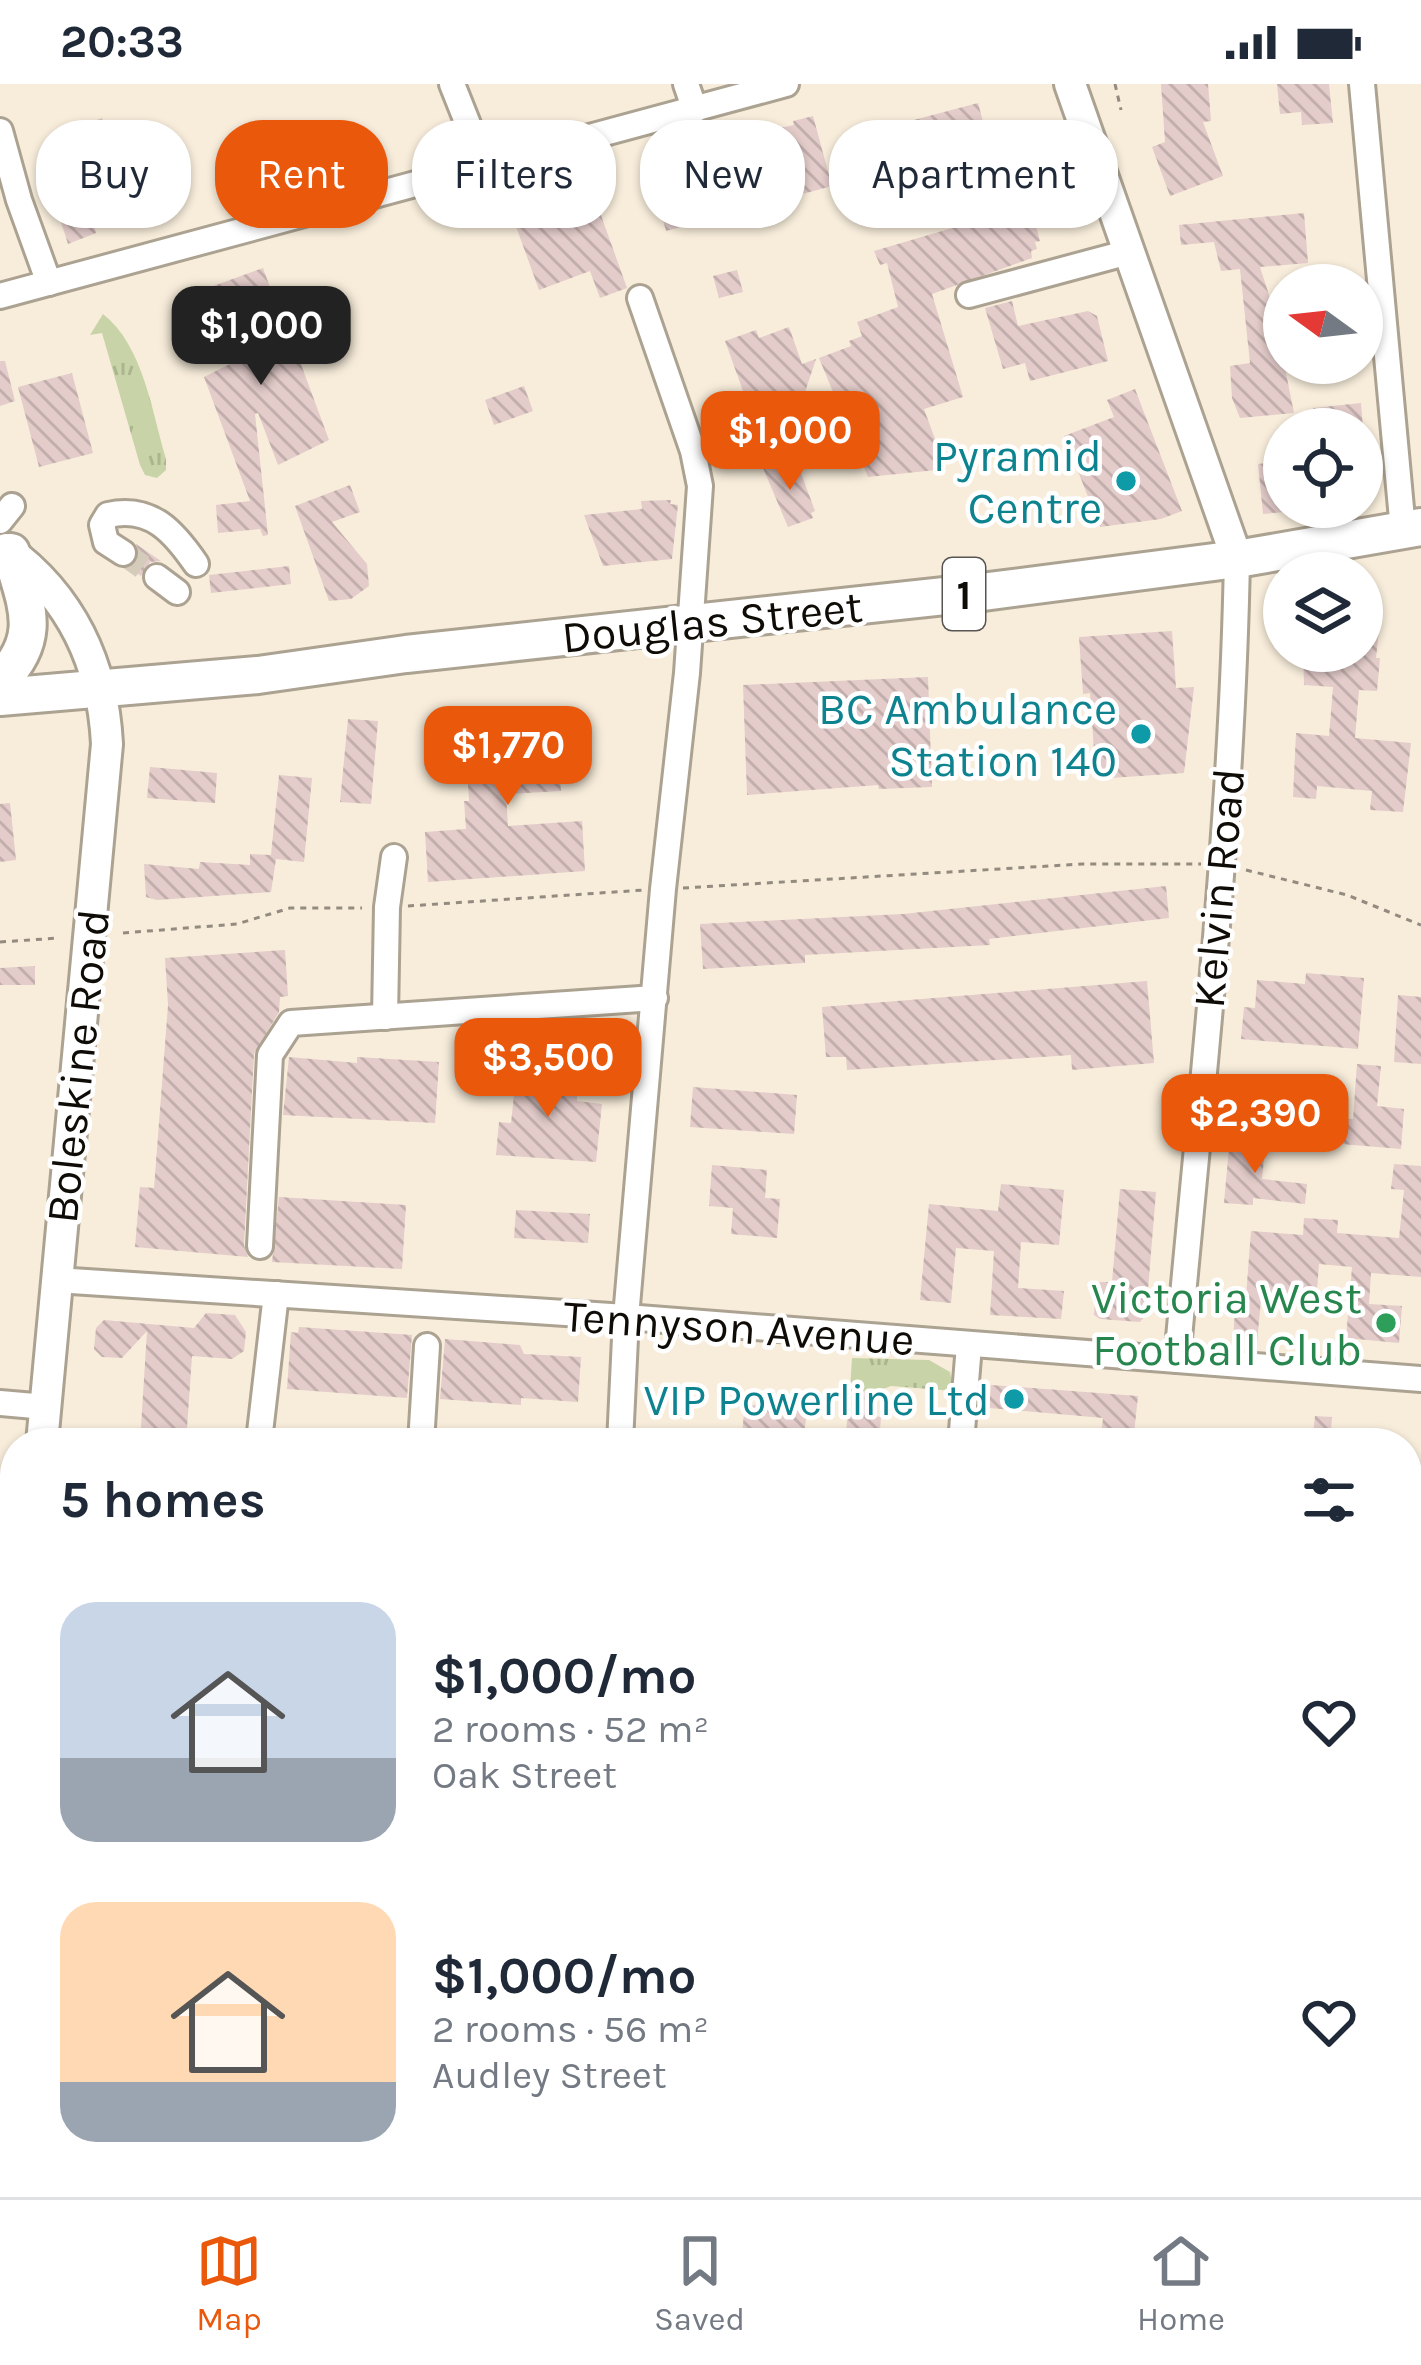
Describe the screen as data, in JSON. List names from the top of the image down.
{
  "streets": {
    "highway": ["1", "Douglas Street"],
    "main road": ["Boleskine Road"],
    "street": ["Kelvin Road", "Tennyson Avenue"]
  },
  "crossings": [
    ["Douglas Street", "Kelvin Road"],
    ["Douglas Street", "Boleskine Road"],
    ["Kelvin Road", "Tennyson Avenue"],
    ["Boleskine Road", "Tennyson Avenue"]
  ],
  "places": [
    "Pyramid Centre",
    "BC Ambulance Station 140",
    "Victoria West Football Club",
    "VIP Powerline Ltd"
  ],
  "north": "left",
  "page": {
    "status": "20:33",
    "chip": [
      "Buy",
      "Rent",
      "Filters",
      "New",
      "Apartment"
    ],
    "price": [
      "$1,000",
      "$1,000",
      "$1,770",
      "$3,500",
      "$2,390"
    ],
    "heading": "5 homes",
    "list": [
      {
        "name": "$1,000/mo",
        "note": "2 rooms · 52 m² · Oak Street"
      },
      {
        "name": "$1,000/mo",
        "note": "2 rooms · 56 m² · Audley Street"
      }
    ],
    "tabs": ["Map", "Saved", "Home"]
  }
}
